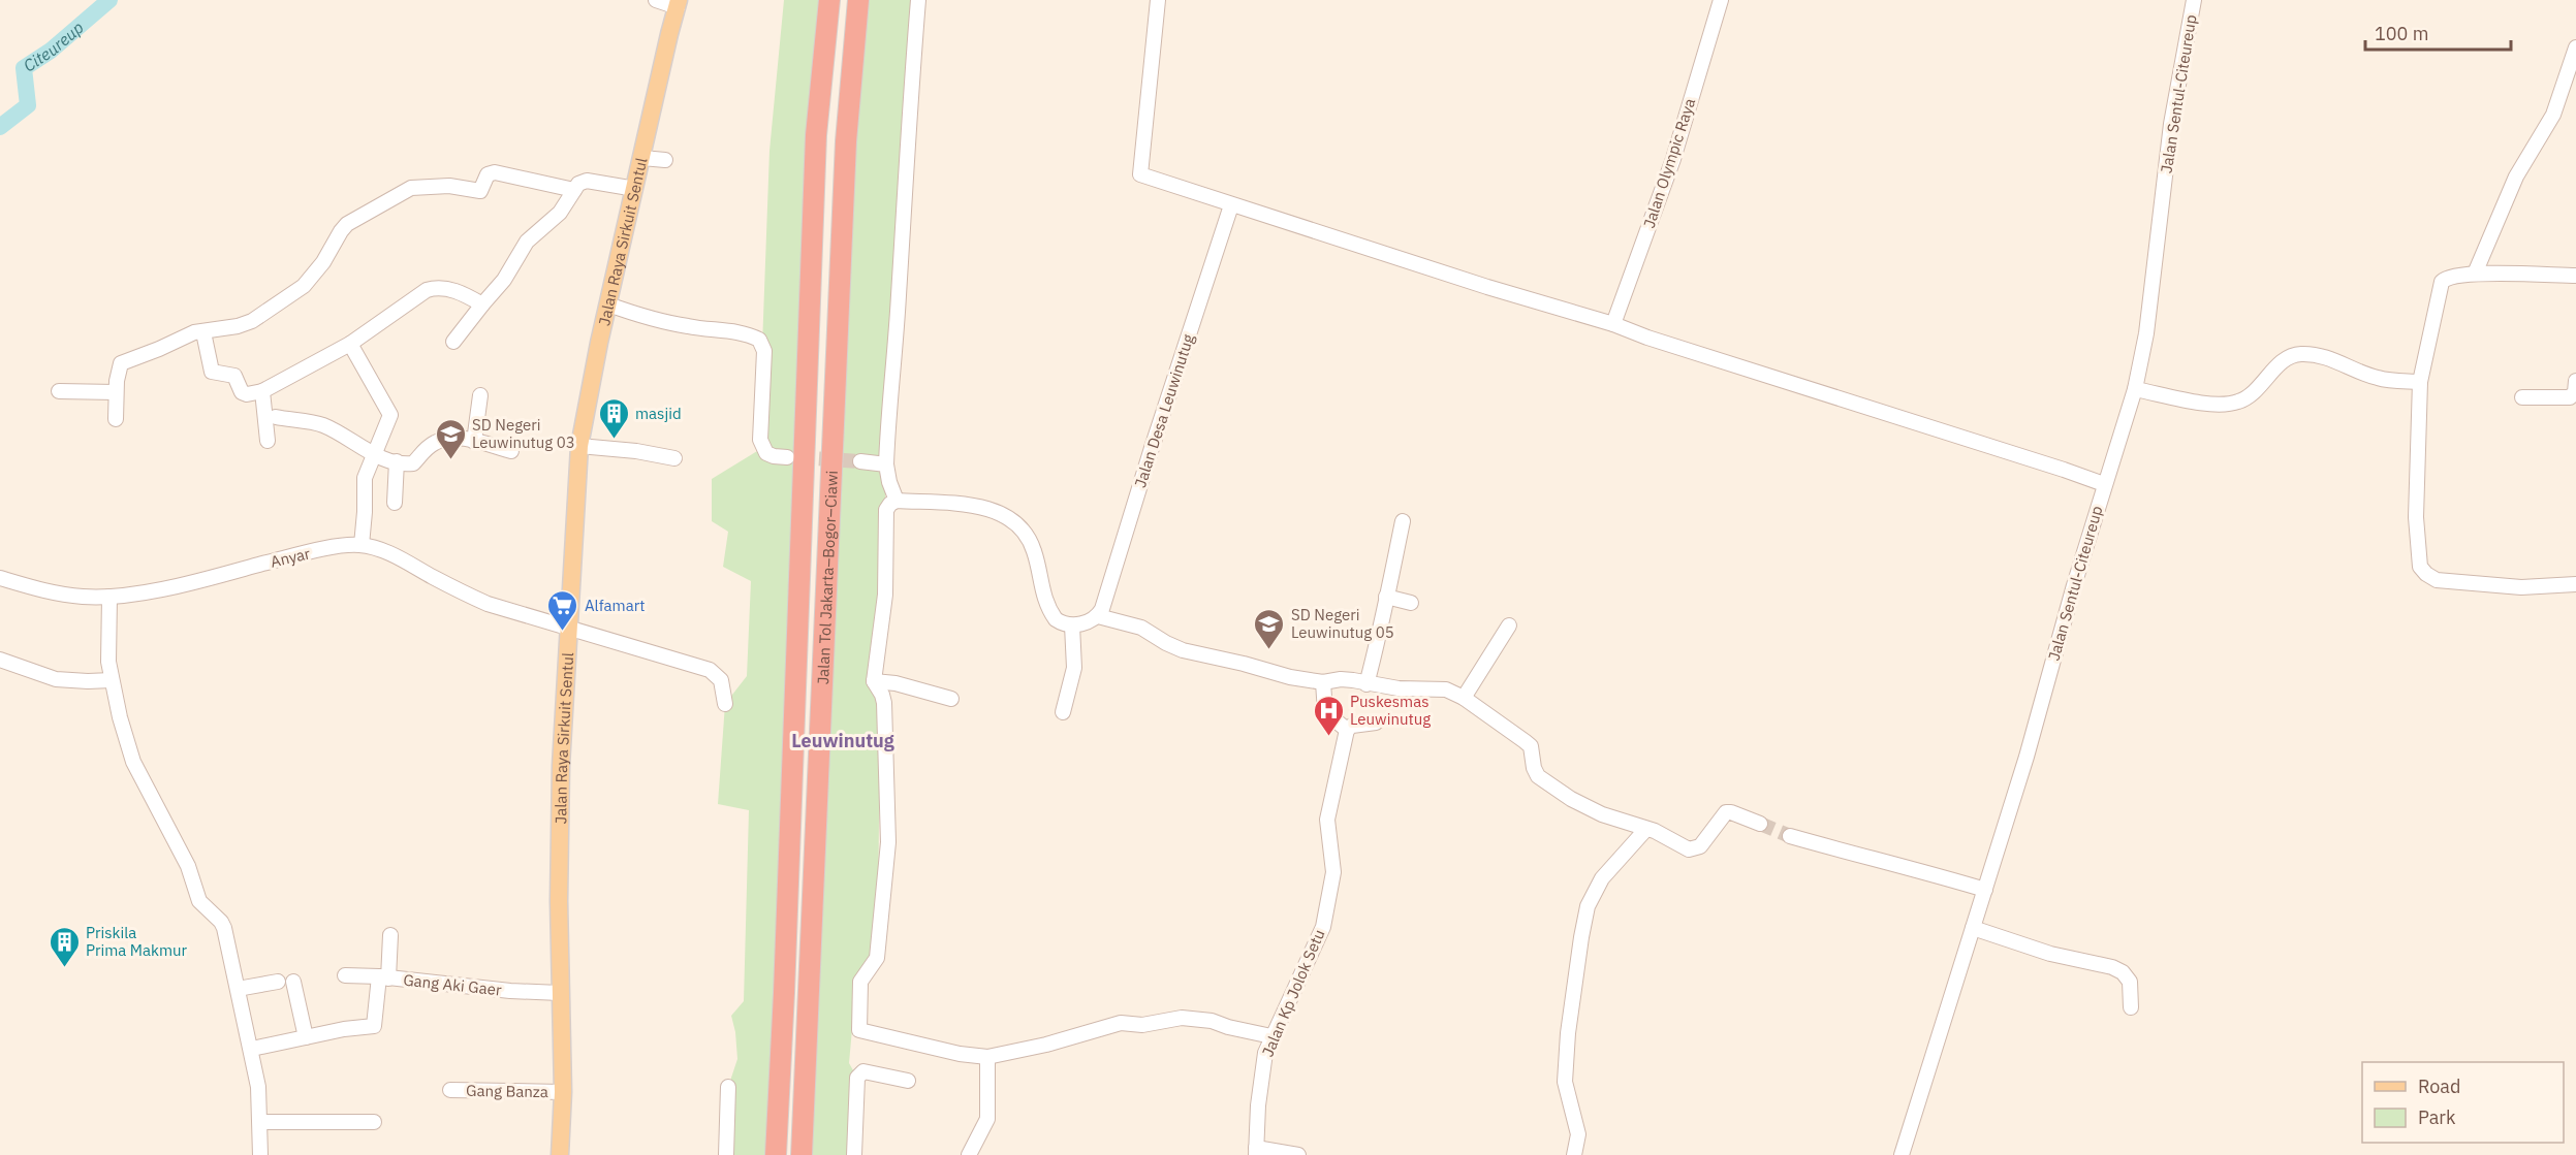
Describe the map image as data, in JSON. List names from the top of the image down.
{
  "streets": {
    "highway": ["Jalan Tol Jakarta–Bogor–Ciawi"],
    "main road": ["Jalan Raya Sirkuit Sentul"],
    "street": [
      "Jalan Sentul-Citeureup",
      "Jalan Olympic Raya",
      "Jalan Desa Leuwinutug",
      "Anyar",
      "Gang Aki Gaer",
      "Jalan Kp Jolok Setu",
      "Gang Banza"
    ]
  },
  "crossings": [
    ["Jalan Raya Sirkuit Sentul", "Anyar"],
    ["Jalan Raya Sirkuit Sentul", "Gang Aki Gaer"],
    ["Jalan Raya Sirkuit Sentul", "Gang Banza"]
  ],
  "districts": ["Leuwinutug"],
  "water": ["Citeureup"],
  "places": {
    "building": ["masjid", "Priskila Prima Makmur"],
    "school or university": ["SD Negeri Leuwinutug 03", "SD Negeri Leuwinutug 05"],
    "supermarket": ["Alfamart"],
    "hospital": ["Puskesmas Leuwinutug"]
  },
  "legend": ["Road", "Park"],
  "scale_bar": "100 m"
}
